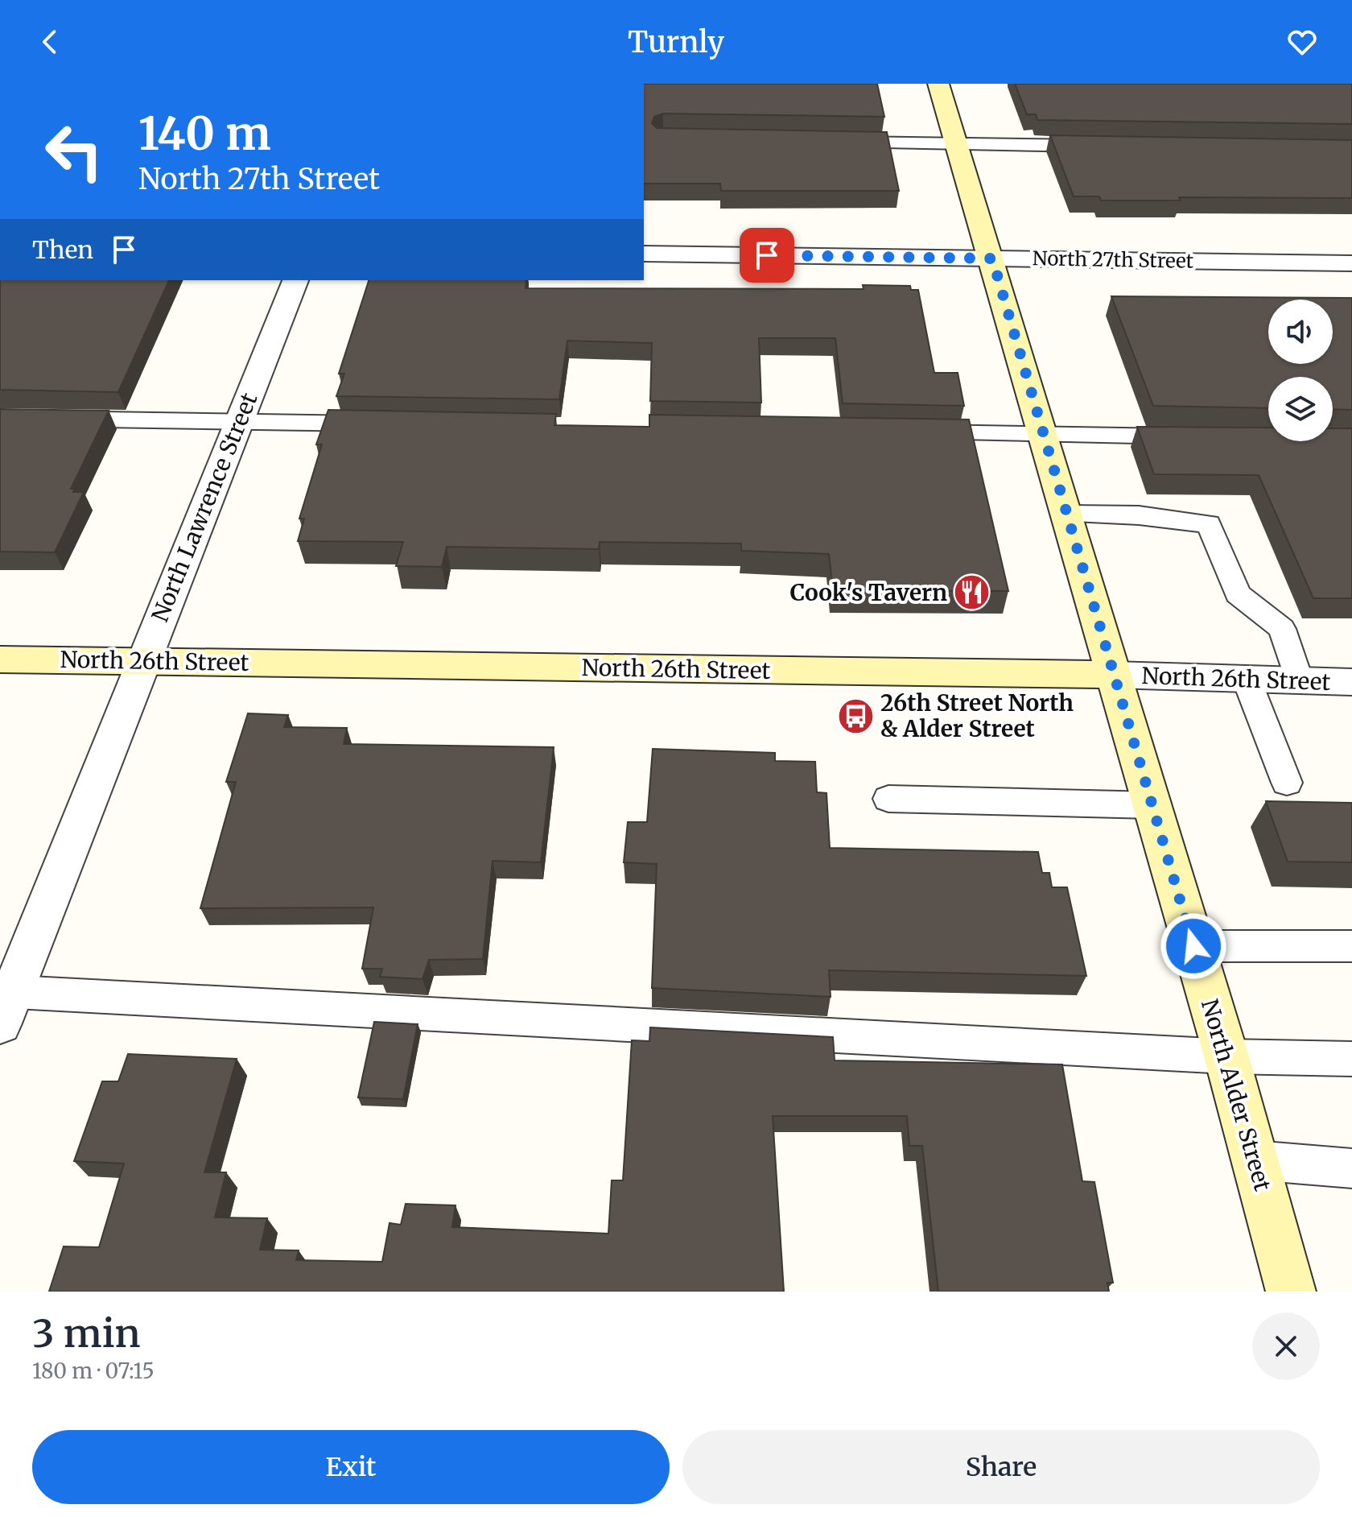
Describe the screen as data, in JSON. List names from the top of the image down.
{
  "streets": {
    "street": [
      "North 27th Street",
      "North Lawrence Street",
      "North 26th Street",
      "North Alder Street"
    ]
  },
  "crossings": [
    ["North 27th Street", "North Alder Street"],
    ["North Lawrence Street", "North 26th Street"],
    ["North 26th Street", "North Alder Street"]
  ],
  "places": {
    "restaurant": ["Cook's Tavern"],
    "bus stop": ["26th Street North & Alder Street"]
  },
  "page": {
    "header": "Turnly",
    "turn": ["140 m", "North 27th Street"],
    "then": "Then",
    "heading": ["3 min", "180 m · 07:15"],
    "buttons": ["Exit", "Share"]
  }
}
